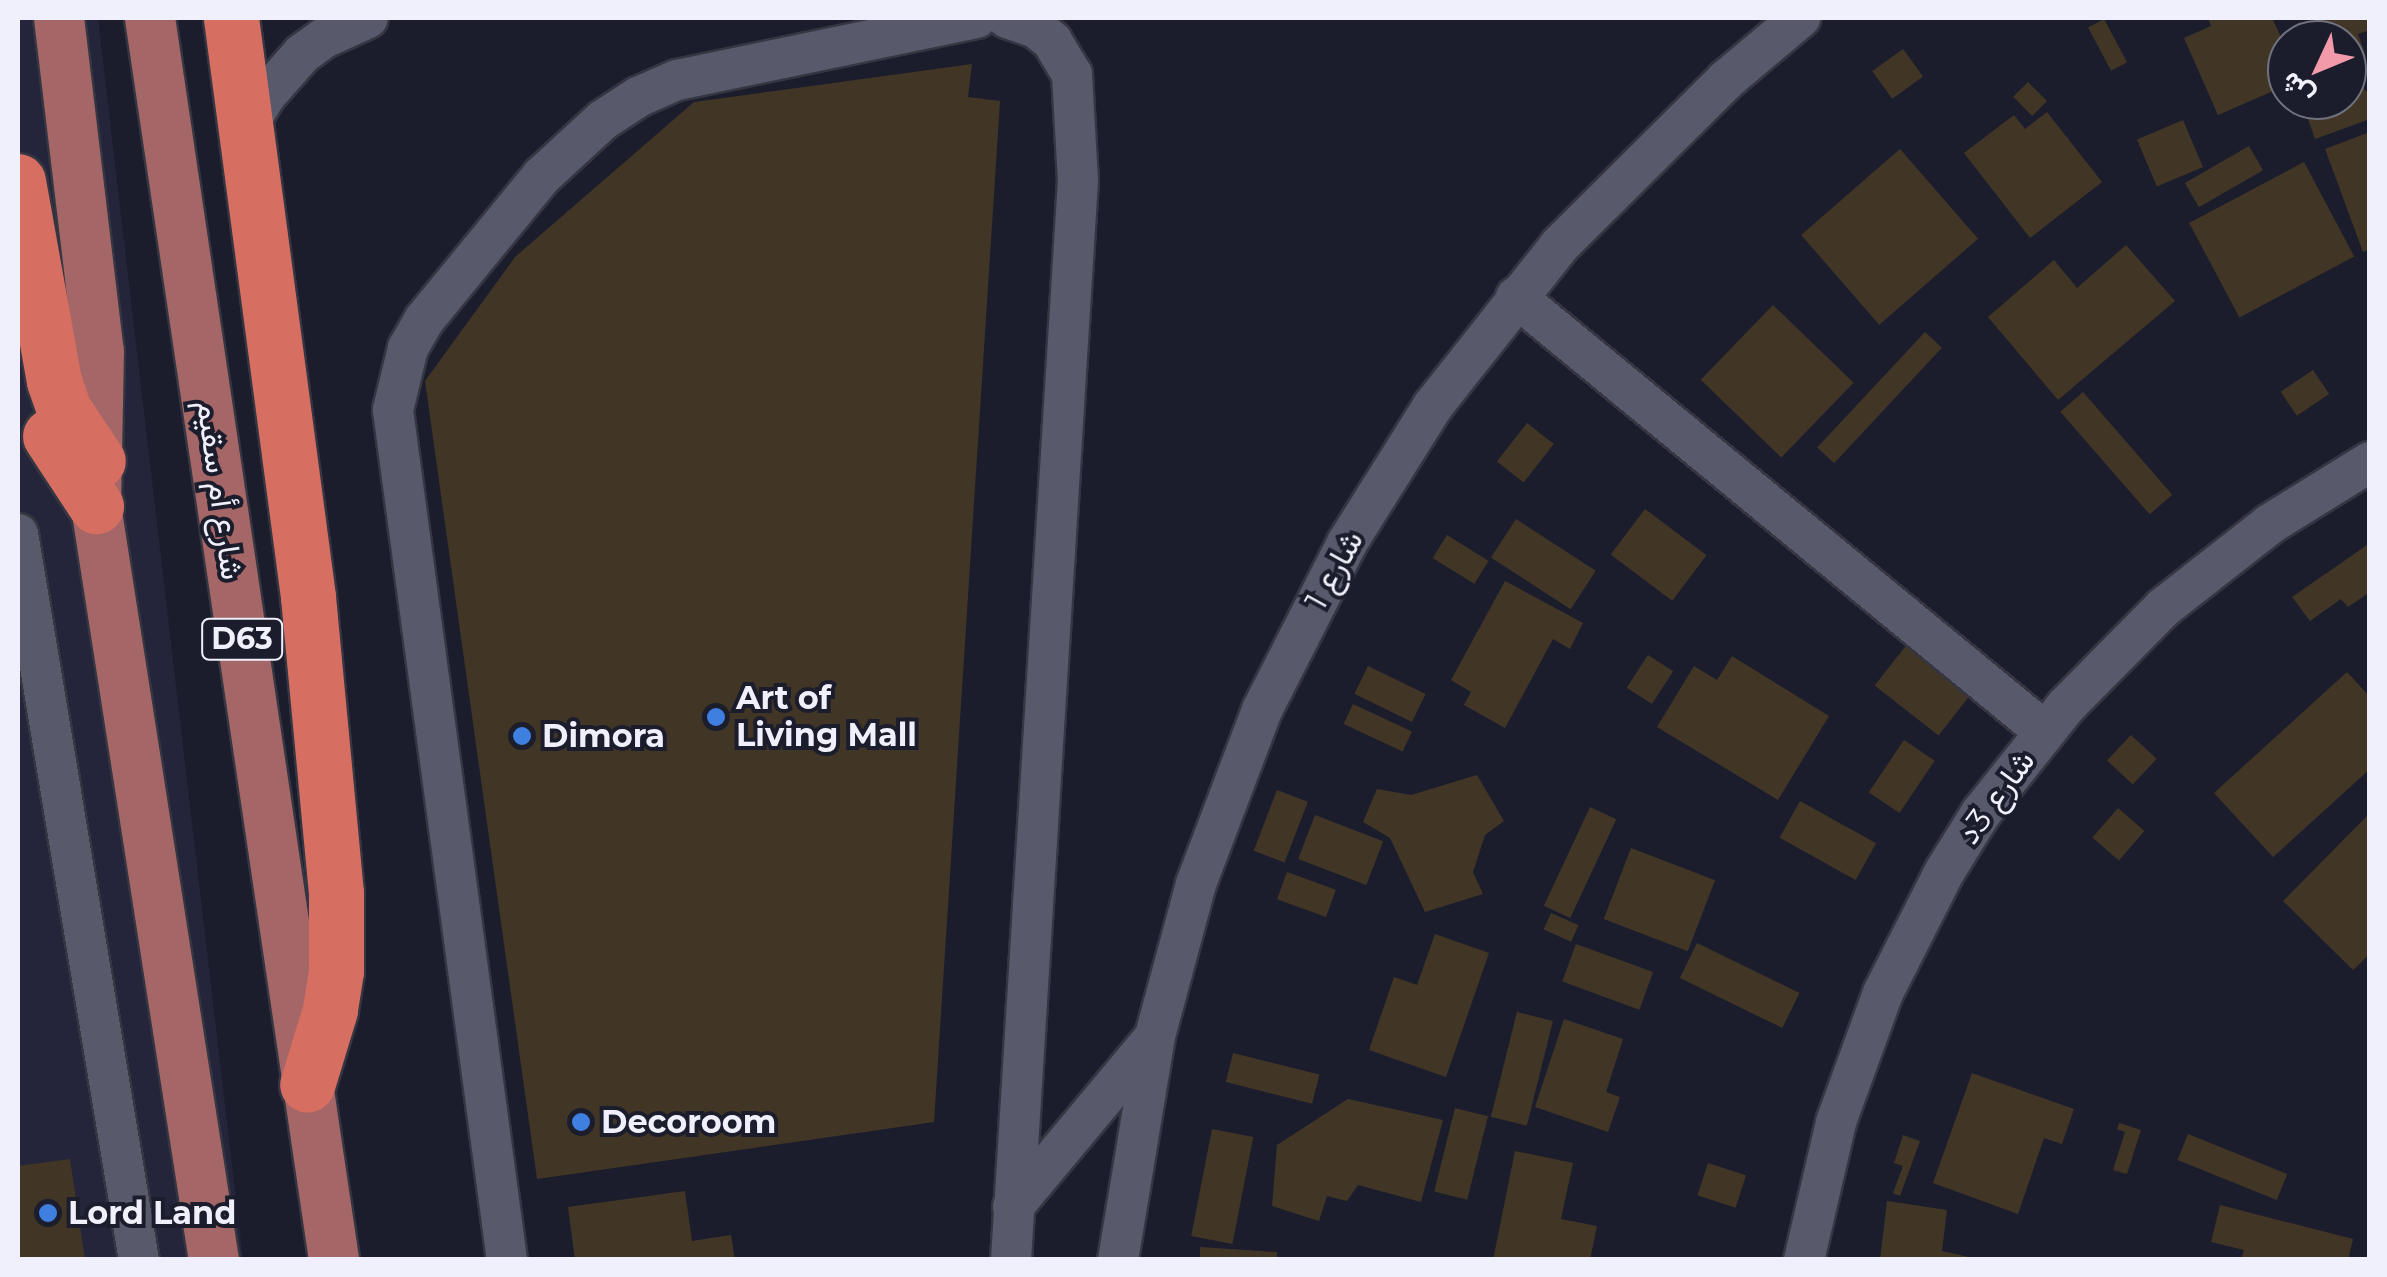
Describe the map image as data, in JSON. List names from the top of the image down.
{
  "streets": {
    "main road": ["شارع أم سقيم", "D63"],
    "street": ["شارع 1", "شارع 3د"]
  },
  "places": [
    "Art of Living Mall",
    "Dimora",
    "Decoroom",
    "Lord Land"
  ],
  "north": "bottom left"
}
